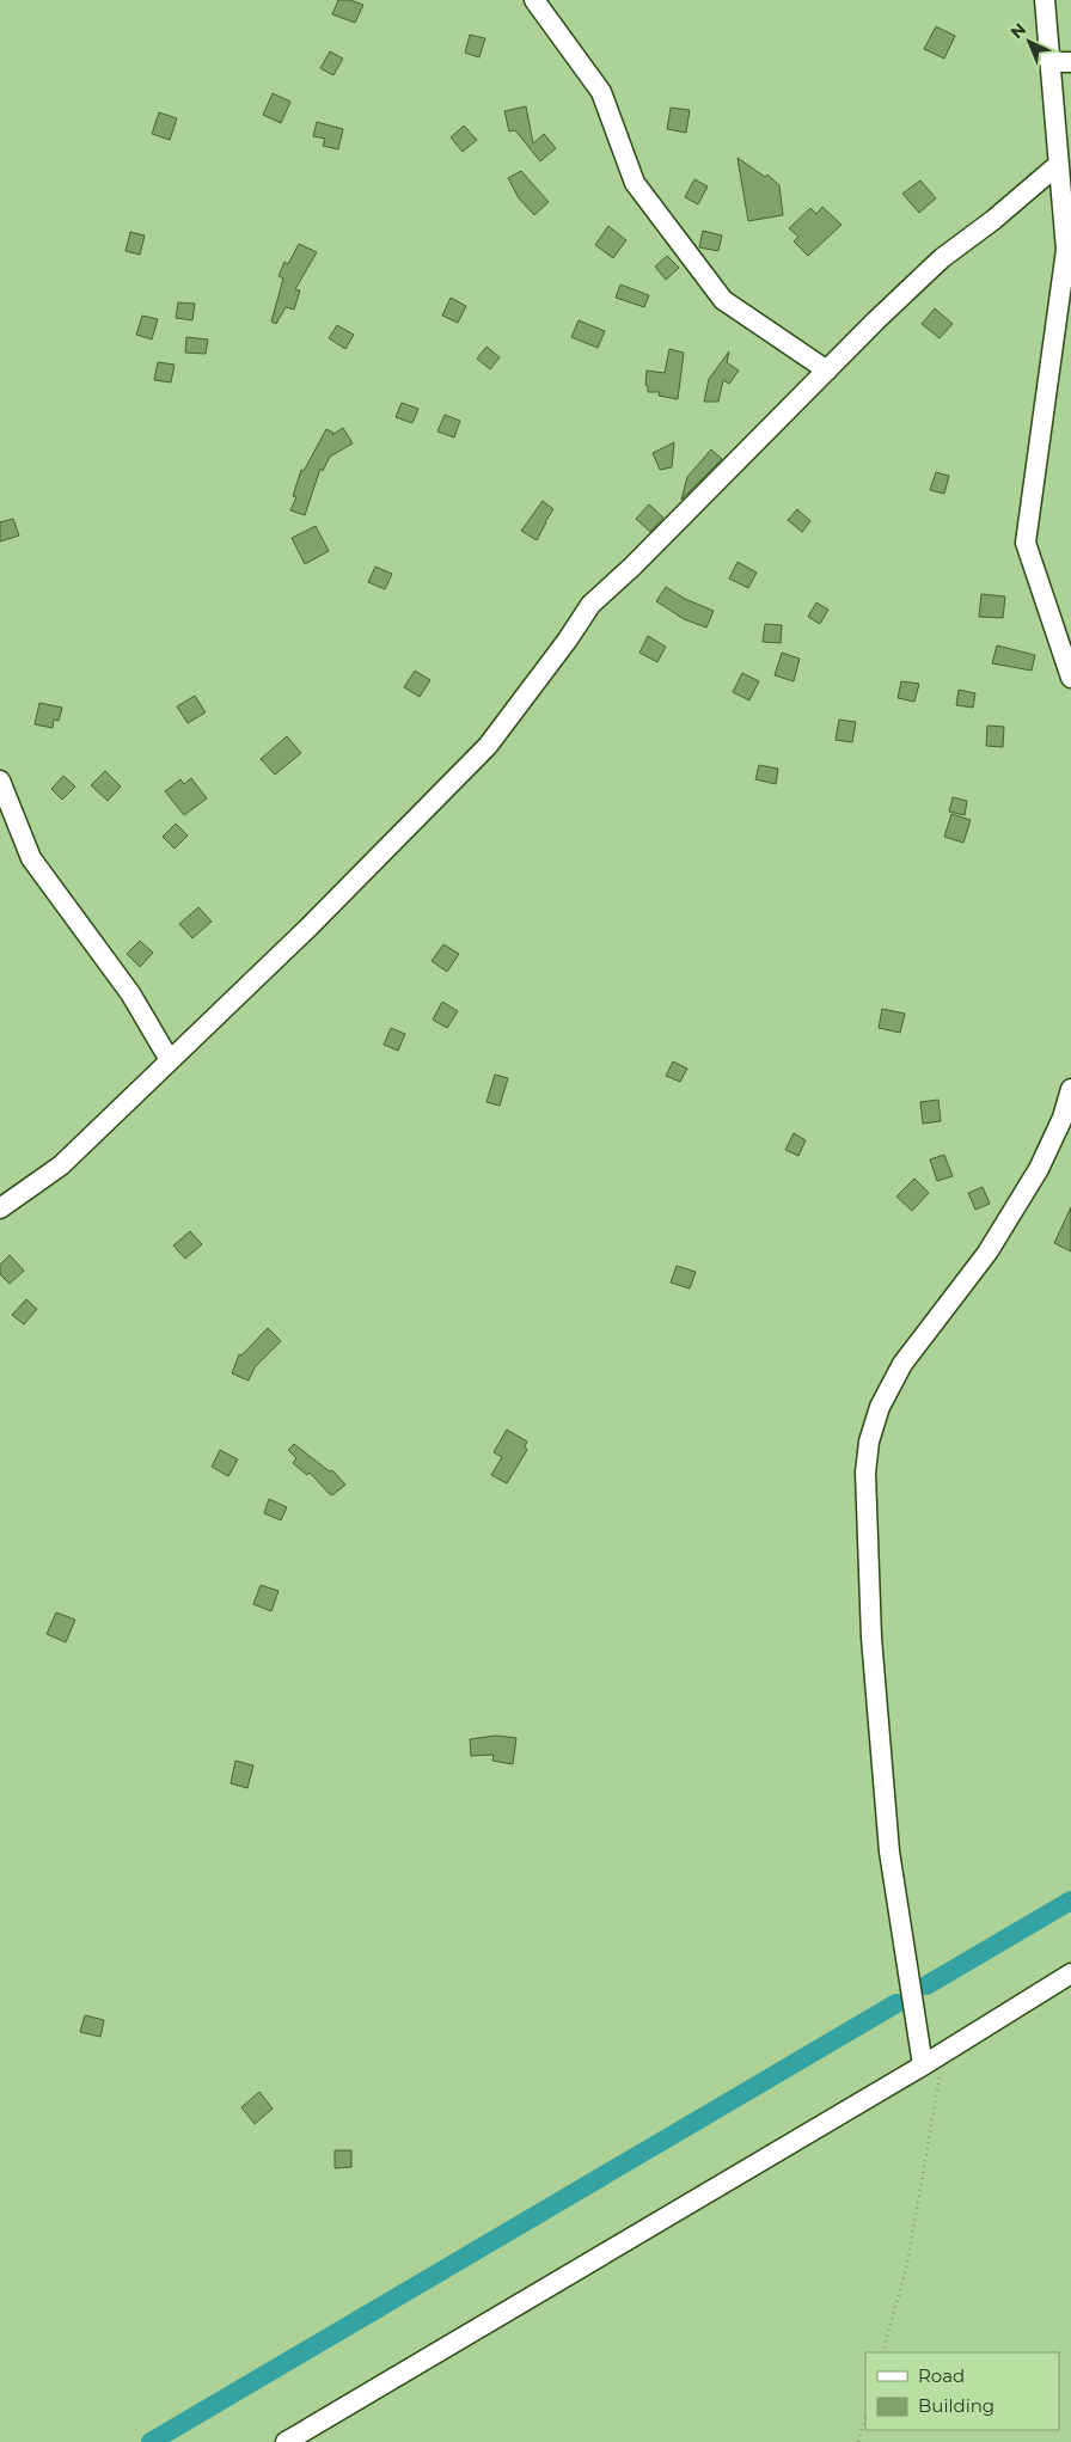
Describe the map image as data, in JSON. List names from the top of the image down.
{
  "legend": ["Road", "Building"],
  "north": "top left"
}
